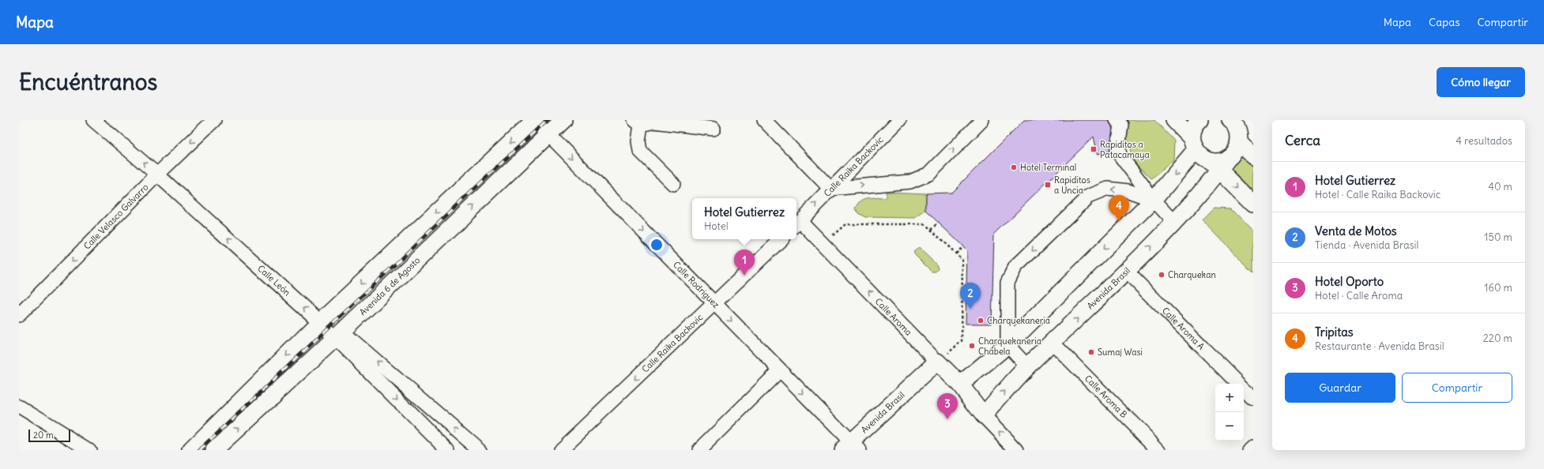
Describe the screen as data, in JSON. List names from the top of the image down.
{
  "streets": {
    "main road": ["Avenida 6 de Agosto", "Avenida Brasil", "Calle Aroma"],
    "street": [
      "Calle Raika Backovic",
      "Calle Velasco Galvarro",
      "Calle León",
      "Calle Rodriguez",
      "Calle Aroma A",
      "Calle Aroma B"
    ]
  },
  "crossings": [
    ["Calle Raika Backovic", "Calle Rodriguez"],
    ["Calle Raika Backovic", "Calle Aroma"],
    ["Calle Velasco Galvarro", "Calle León"],
    ["Calle León", "Avenida 6 de Agosto"],
    ["Calle Rodriguez", "Avenida 6 de Agosto"],
    ["Calle Rodriguez", "Avenida Brasil"],
    ["Avenida Brasil", "Calle Aroma"],
    ["Avenida Brasil", "Calle Aroma A"],
    ["Avenida Brasil", "Calle Aroma B"]
  ],
  "one_way": ["Calle Velasco Galvarro", "Calle Rodriguez", "Calle Aroma"],
  "places": {
    "transit": ["Rapiditos a Patacamaya", "Rapiditos a Uncia"],
    "other": [
      "Hotel Terminal",
      "Charquekan",
      "Charquekaneria",
      "Charquekaneria Chabela",
      "Sumaj Wasi"
    ]
  },
  "scale_bar": "20 m",
  "page": {
    "header": "Mapa",
    "nav": ["Mapa", "Capas", "Compartir"],
    "buttons": [
      "Cómo llegar",
      ["Guardar", "Compartir"]
    ],
    "title": "Encuéntranos",
    "heading": ["Cerca", "4 resultados"],
    "list": [
      {
        "mark": "1",
        "name": "Hotel Gutierrez",
        "note": "Hotel · Calle Raika Backovic",
        "value": "40 m"
      },
      {
        "mark": "2",
        "name": "Venta de Motos",
        "note": "Tienda · Avenida Brasil",
        "value": "150 m"
      },
      {
        "mark": "3",
        "name": "Hotel Oporto",
        "note": "Hotel · Calle Aroma",
        "value": "160 m"
      },
      {
        "mark": "4",
        "name": "Tripitas",
        "note": "Restaurante · Avenida Brasil",
        "value": "220 m"
      }
    ],
    "pins": [
      "4",
      "1",
      "2",
      "3"
    ],
    "popup": ["Hotel Gutierrez", "Hotel"],
    "map_buttons": ["+", "−"],
    "scale": "20 m"
  }
}
